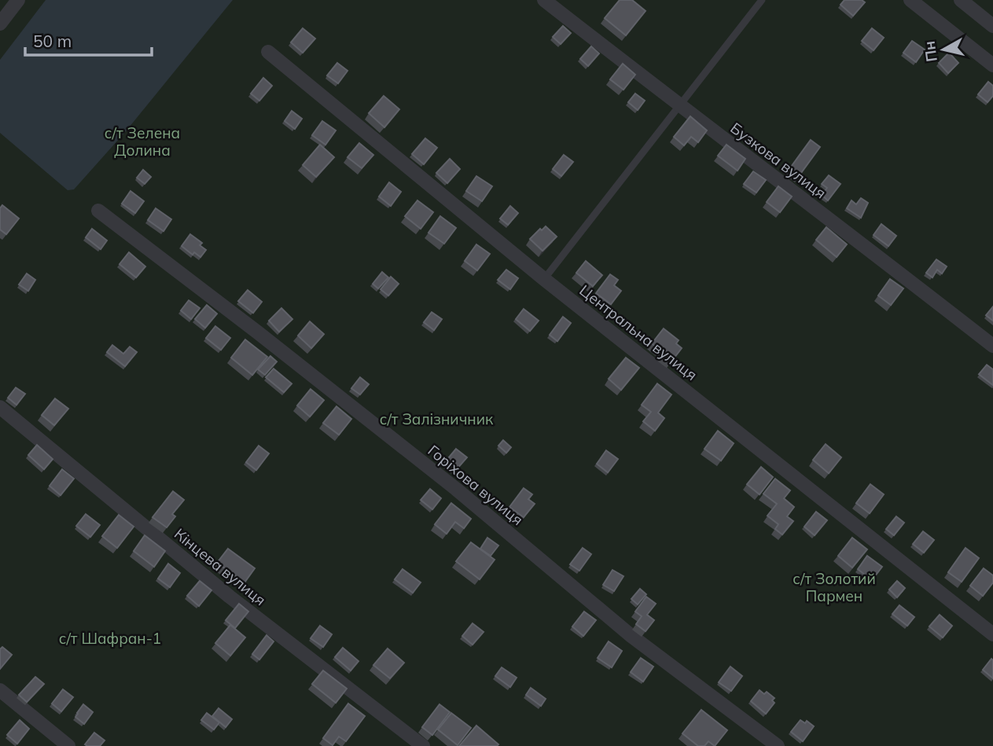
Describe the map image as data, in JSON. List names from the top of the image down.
{
  "streets": {
    "street": [
      "Бузкова вулиця",
      "Центральна вулиця",
      "Горіхова вулиця",
      "Кінцева вулиця"
    ]
  },
  "parks": [
    "с/т Зелена Долина",
    "с/т Залізничник",
    "с/т Золотий Пармен",
    "с/т Шафран-1"
  ],
  "scale_bar": "50 m",
  "north": "left"
}
